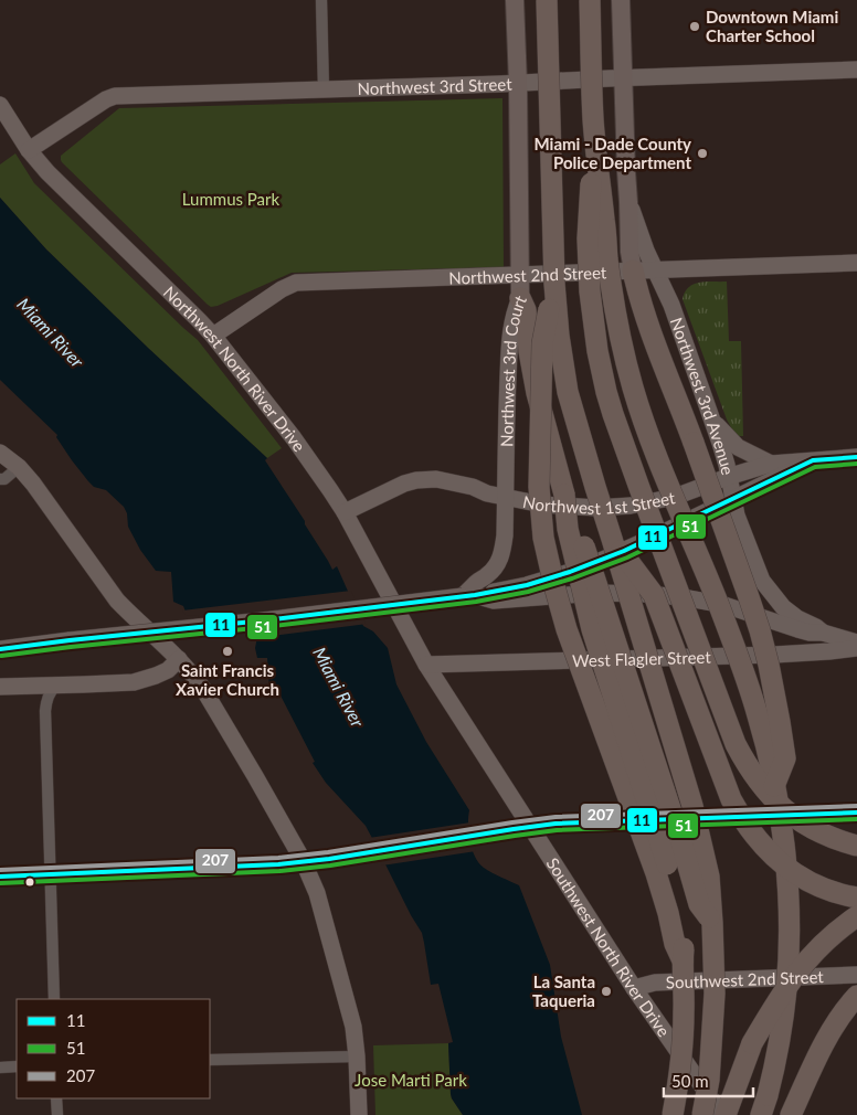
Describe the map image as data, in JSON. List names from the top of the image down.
{
  "streets": {
    "main road": [
      "Northwest 3rd Street",
      "Northwest 2nd Street",
      "Northwest North River Drive",
      "Northwest 3rd Court",
      "Northwest 3rd Avenue",
      "Northwest 1st Street",
      "West Flagler Street",
      "Southwest North River Drive",
      "Southwest 2nd Street"
    ]
  },
  "crossings": [
    ["Northwest 3rd Street", "Northwest North River Drive"],
    ["Northwest 3rd Street", "Northwest 3rd Court"],
    ["Northwest 3rd Street", "Northwest 3rd Avenue"],
    ["Northwest 2nd Street", "Northwest North River Drive"],
    ["Northwest 2nd Street", "Northwest 3rd Court"],
    ["Northwest 2nd Street", "Northwest 3rd Avenue"],
    ["Northwest North River Drive", "Northwest 1st Street"],
    ["Northwest North River Drive", "West Flagler Street"],
    ["Northwest North River Drive", "Southwest North River Drive"],
    ["Northwest 3rd Court", "Northwest 1st Street"],
    ["Northwest 3rd Avenue", "Northwest 1st Street"],
    ["West Flagler Street", "Southwest North River Drive"],
    ["Southwest North River Drive", "Southwest 2nd Street"]
  ],
  "water": ["Miami River"],
  "parks": ["Lummus Park", "Jose Marti Park"],
  "places": [
    "Downtown Miami Charter School",
    "Miami - Dade County Police Department",
    "Saint Francis Xavier Church",
    "La Santa Taqueria"
  ],
  "lines": ["transit line 11", "transit line 51", "transit line 207"],
  "legend": ["11", "51", "207"],
  "scale_bar": "50 m"
}
